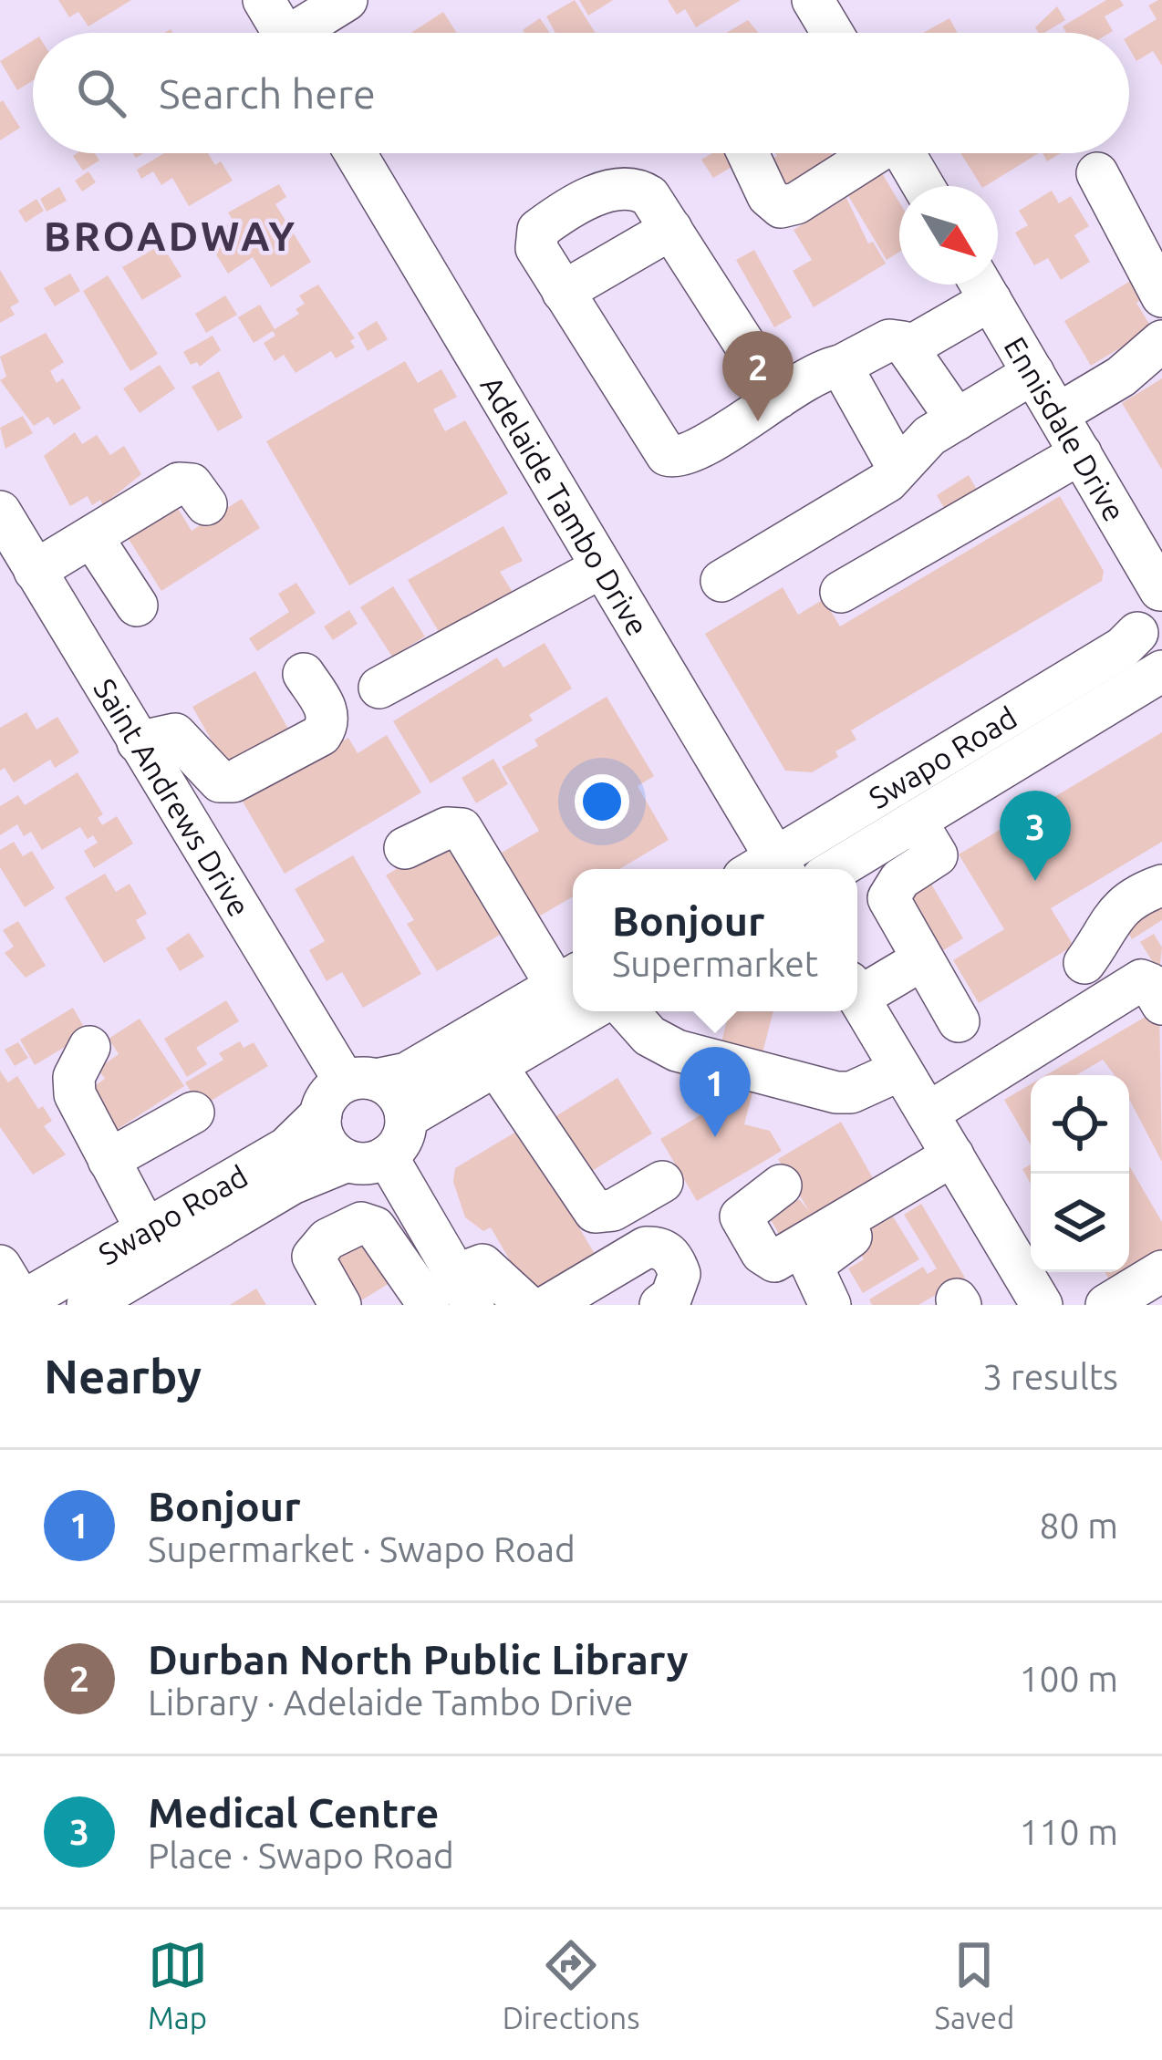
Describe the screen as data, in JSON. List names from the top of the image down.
{
  "streets": {
    "street": [
      "Ennisdale Drive",
      "Adelaide Tambo Drive",
      "Swapo Road",
      "Saint Andrews Drive"
    ]
  },
  "crossings": [
    ["Swapo Road", "Saint Andrews Drive"]
  ],
  "districts": ["BROADWAY"],
  "north": "bottom right",
  "page": {
    "search": "Search here",
    "pins": ["2", "3", "1"],
    "popup": ["Bonjour", "Supermarket"],
    "heading": ["Nearby", "3 results"],
    "list": [
      {
        "mark": "1",
        "name": "Bonjour",
        "note": "Supermarket · Swapo Road",
        "value": "80 m"
      },
      {
        "mark": "2",
        "name": "Durban North Public Library",
        "note": "Library · Adelaide Tambo Drive",
        "value": "100 m"
      },
      {
        "mark": "3",
        "name": "Medical Centre",
        "note": "Place · Swapo Road",
        "value": "110 m"
      }
    ],
    "nav": ["Map", "Directions", "Saved"]
  }
}
